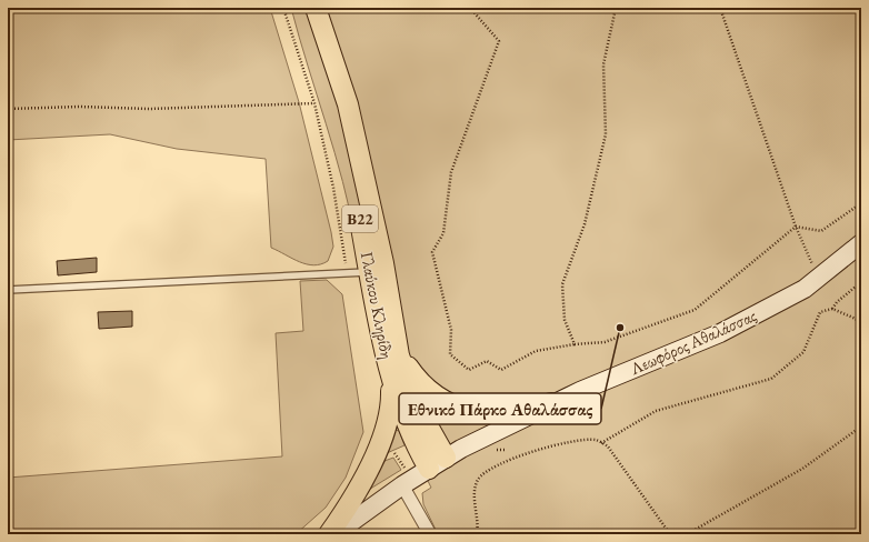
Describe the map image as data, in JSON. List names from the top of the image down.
{
  "streets": {
    "main road": ["B22", "Γλαύκου Κληρίδη", "Λεωφόρος Αθαλάσσας"]
  },
  "crossings": [
    ["Γλαύκου Κληρίδη", "Λεωφόρος Αθαλάσσας"]
  ],
  "places": ["Εθνικό Πάρκο Αθαλάσσας"]
}
